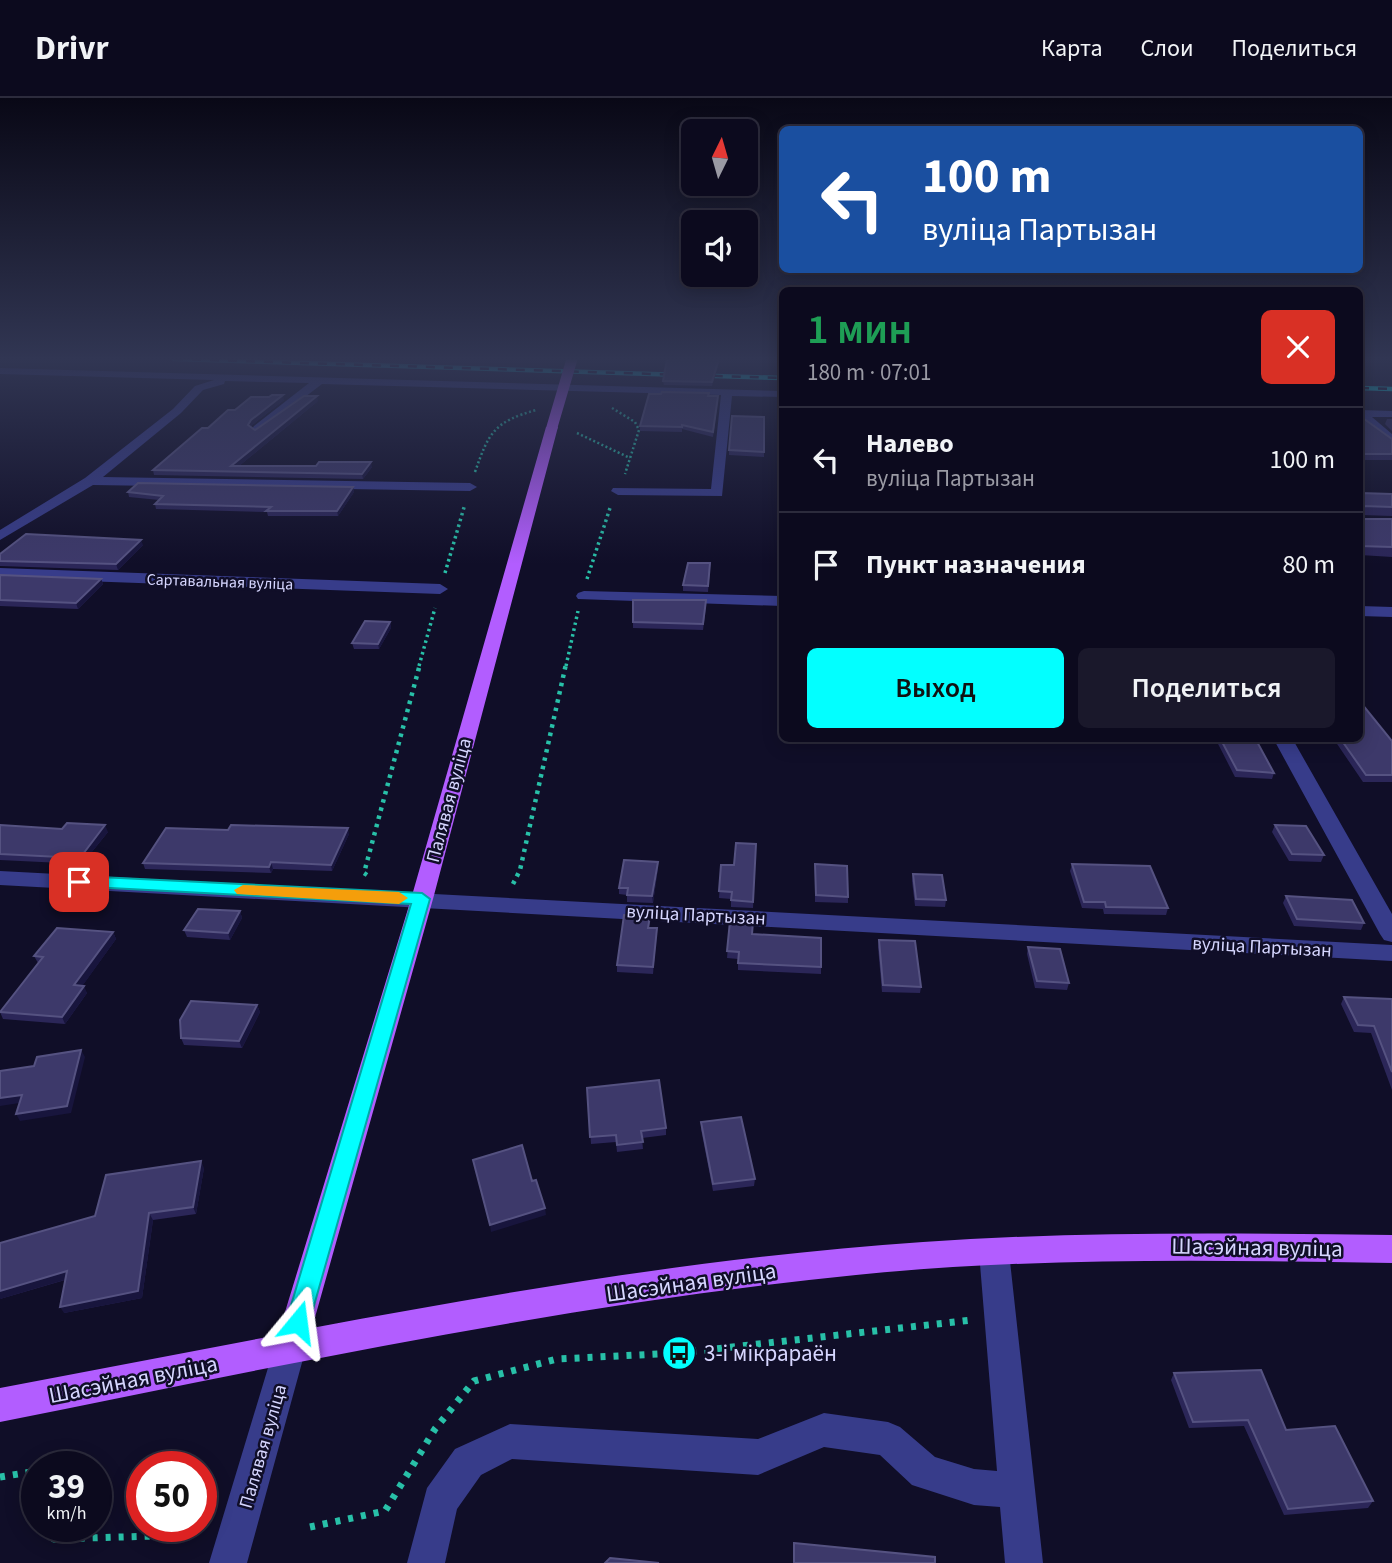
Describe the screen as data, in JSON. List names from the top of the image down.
{
  "streets": {
    "main road": ["Палявая вуліца", "Шасэйная вуліца"],
    "street": ["Сартавальная вуліца", "вуліца Партызан"]
  },
  "crossings": [
    ["Палявая вуліца", "вуліца Партызан"],
    ["Палявая вуліца", "Шасэйная вуліца"]
  ],
  "places": {
    "bus stop": ["3-і мікрараён"]
  },
  "north": "top",
  "page": {
    "header": "Drivr",
    "nav": ["Карта", "Слои", "Поделиться"],
    "turn": ["100 m", "вуліца Партызан"],
    "heading": ["1 мин", "180 m · 07:01"],
    "list": [
      {
        "name": "Налево",
        "note": "вуліца Партызан",
        "value": "100 m"
      },
      {
        "name": "Пункт назначения",
        "value": "80 m"
      }
    ],
    "buttons": ["Выход", "Поделиться"],
    "speed": "39 km/h",
    "limit": "50"
  }
}
